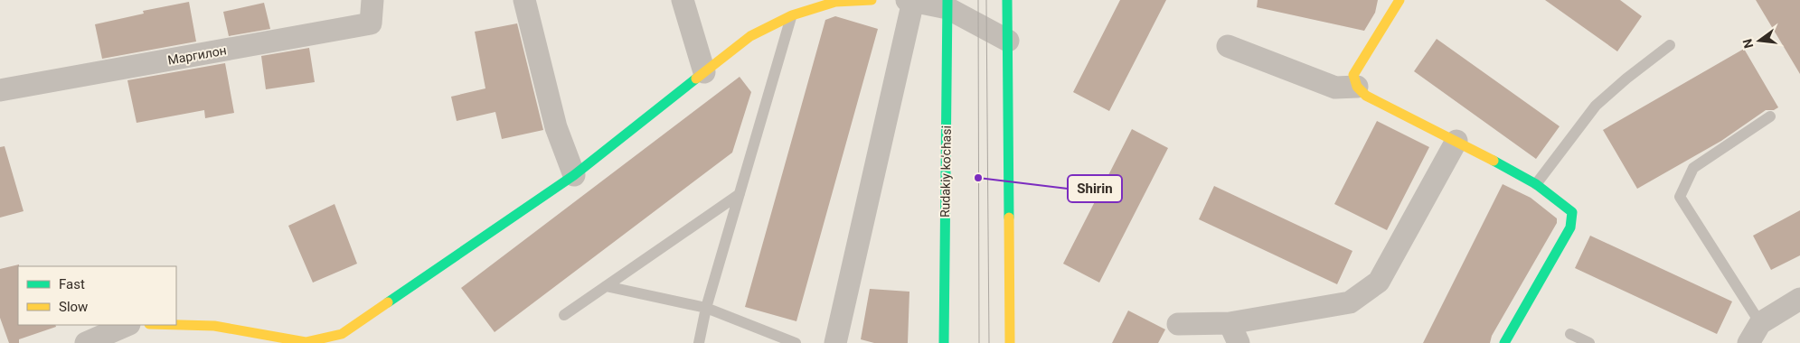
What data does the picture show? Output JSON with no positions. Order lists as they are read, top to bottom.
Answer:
{
  "streets": {
    "street": ["Маргилон", "Rudakiy ko'chasi"]
  },
  "places": ["Shirin"],
  "legend": ["Fast", "Slow"],
  "north": "left"
}
